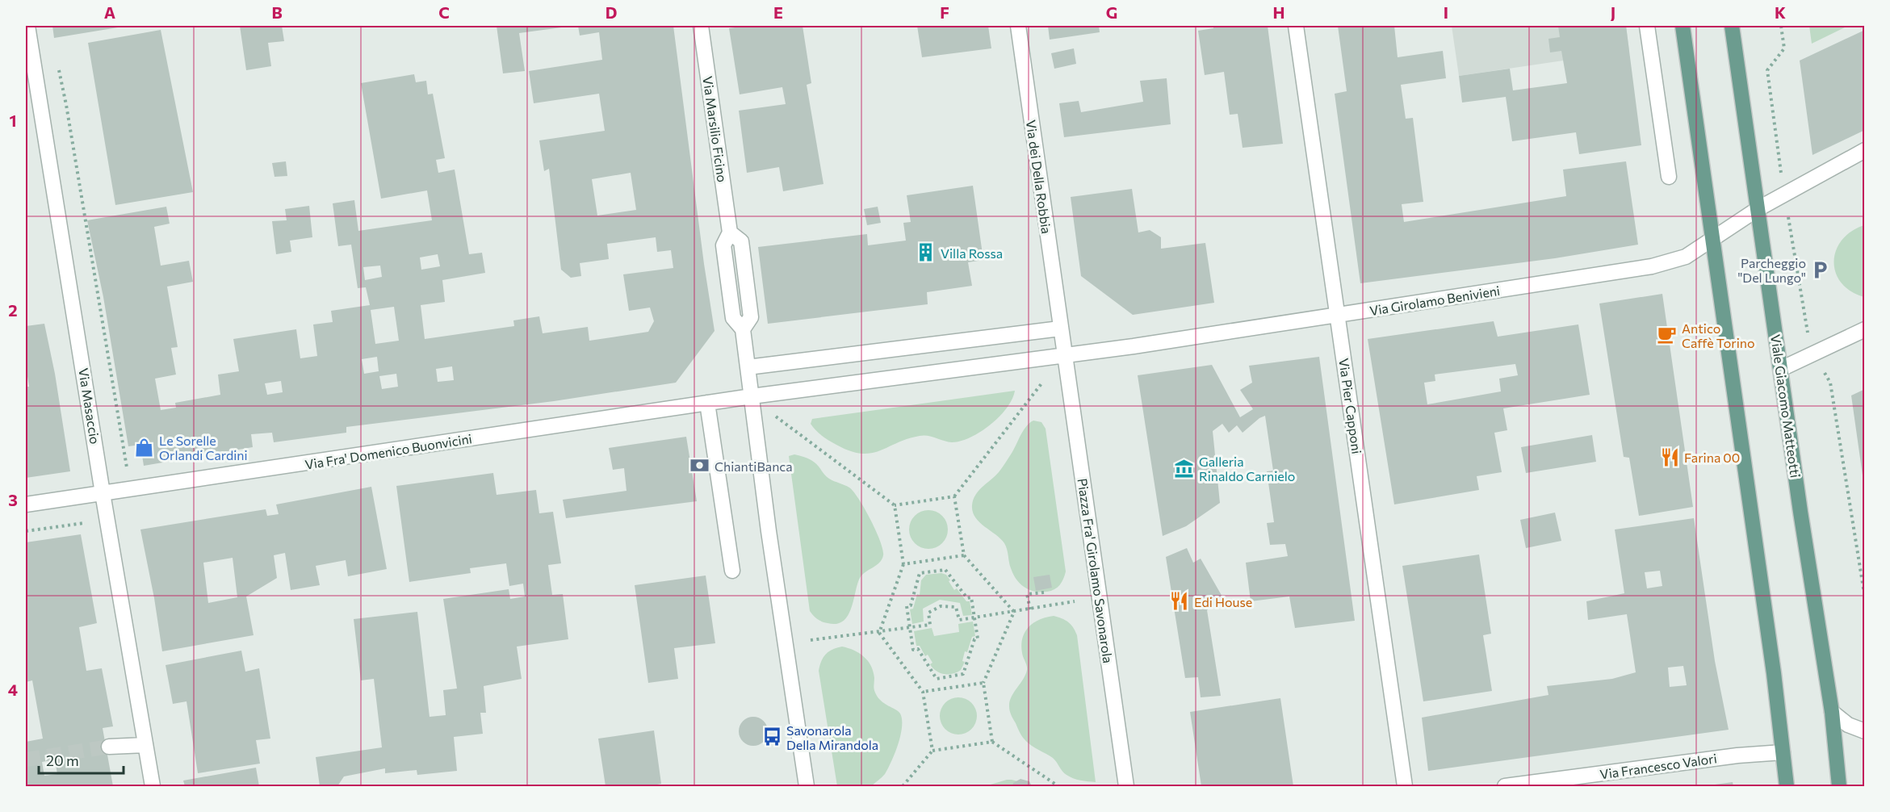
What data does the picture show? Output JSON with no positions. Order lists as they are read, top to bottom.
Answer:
{
  "streets": {
    "main road": ["Viale Giacomo Matteotti"],
    "street": [
      "Via Marsilio Ficino",
      "Via dei Della Robbia",
      "Via Girolamo Benivieni",
      "Via Masaccio",
      "Via Pier Capponi",
      "Via Fra' Domenico Buonvicini",
      "Piazza Fra' Girolamo Savonarola",
      "Via Francesco Valori"
    ]
  },
  "crossings": [
    ["Via dei Della Robbia", "Piazza Fra' Girolamo Savonarola"],
    ["Via Girolamo Benivieni", "Via Pier Capponi"],
    ["Via Girolamo Benivieni", "Viale Giacomo Matteotti"],
    ["Via Girolamo Benivieni", "Piazza Fra' Girolamo Savonarola"],
    ["Via Masaccio", "Via Fra' Domenico Buonvicini"]
  ],
  "places": {
    "building": ["Villa Rossa"],
    "parking": ["Parcheggio \"Del Lungo\""],
    "cafe": ["Antico Caffè Torino"],
    "shop": ["Le Sorelle Orlandi Cardini"],
    "restaurant": ["Farina 00", "Edi House"],
    "bank": ["ChiantiBanca"],
    "museum": ["Galleria Rinaldo Carnielo"],
    "bus stop": ["Savonarola Della Mirandola"]
  },
  "scale_bar": "20 m",
  "grid": {
    "columns": [
      "A",
      "B",
      "C",
      "D",
      "E",
      "F",
      "G",
      "H",
      "I",
      "J",
      "K"
    ],
    "rows": [
      "1",
      "2",
      "3",
      "4"
    ]
  }
}
